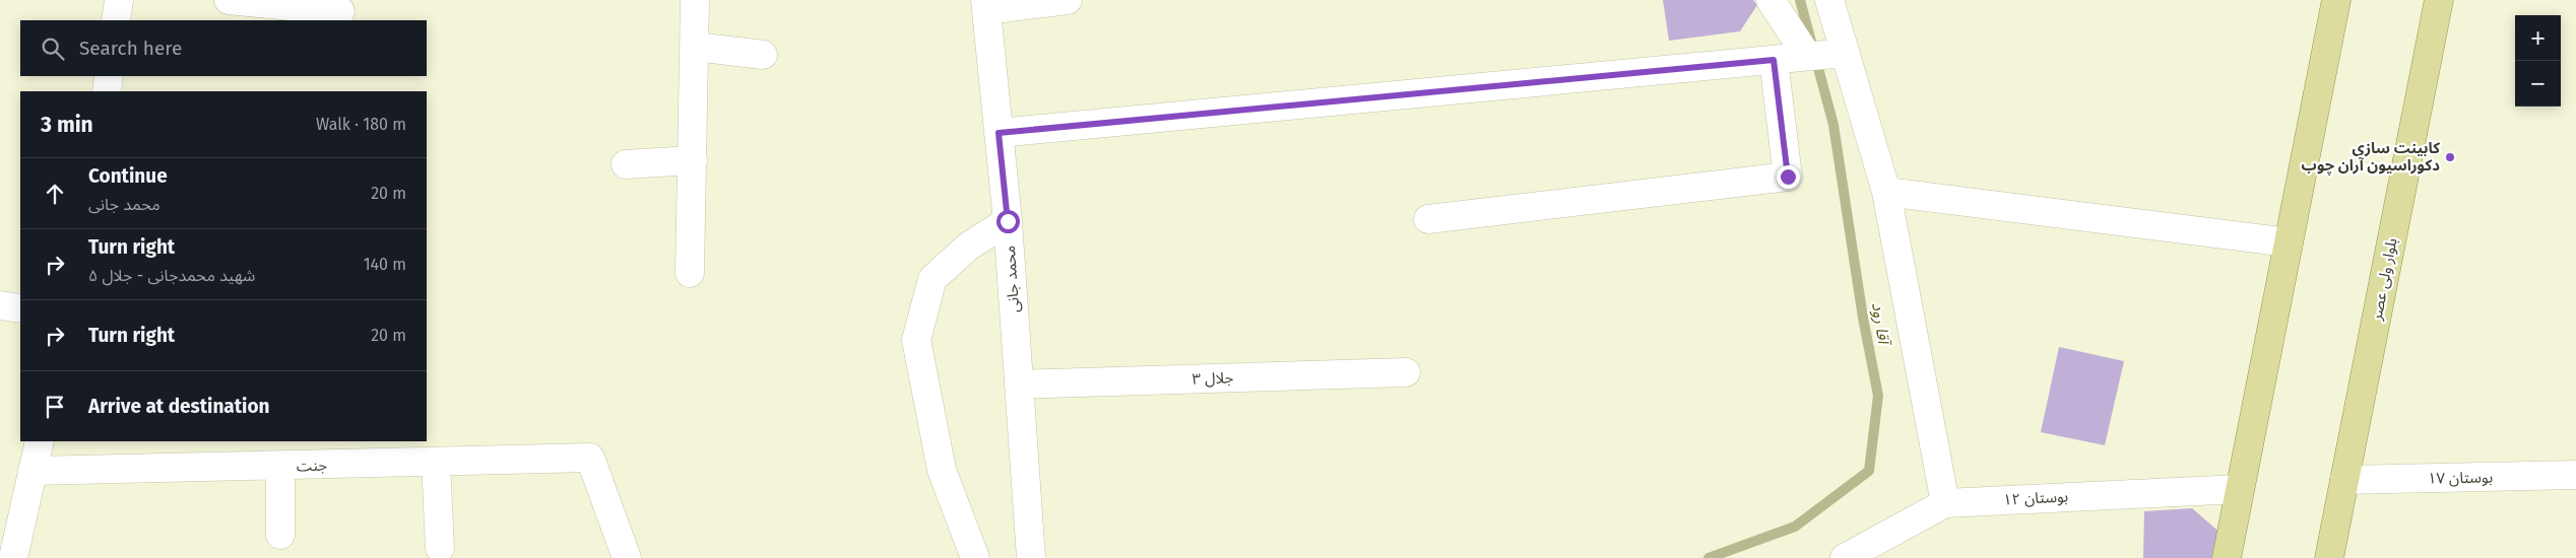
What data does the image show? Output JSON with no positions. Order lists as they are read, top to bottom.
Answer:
{
  "streets": {
    "main road": ["بلوار ولی عصر"],
    "street": [
      "محمد جانی",
      "جلال ۳",
      "جنت",
      "بوستان ۱۷",
      "بوستان ۱۲"
    ]
  },
  "crossings": [
    ["محمد جانی", "جلال ۳"],
    ["بلوار ولی عصر", "بوستان ۱۷"]
  ],
  "water": ["آقا رود"],
  "places": ["کابینت سازی دکوراسیون آران چوب"],
  "page": {
    "map_buttons": ["+", "−"],
    "search": "Search here",
    "heading": ["3 min", "Walk · 180 m"],
    "list": [
      ["Continue", "محمد جانی", "20 m"],
      ["Turn right", "شهید محمدجانی - جلال ۵", "140 m"],
      ["Turn right", "20 m"],
      "Arrive at destination"
    ]
  }
}
